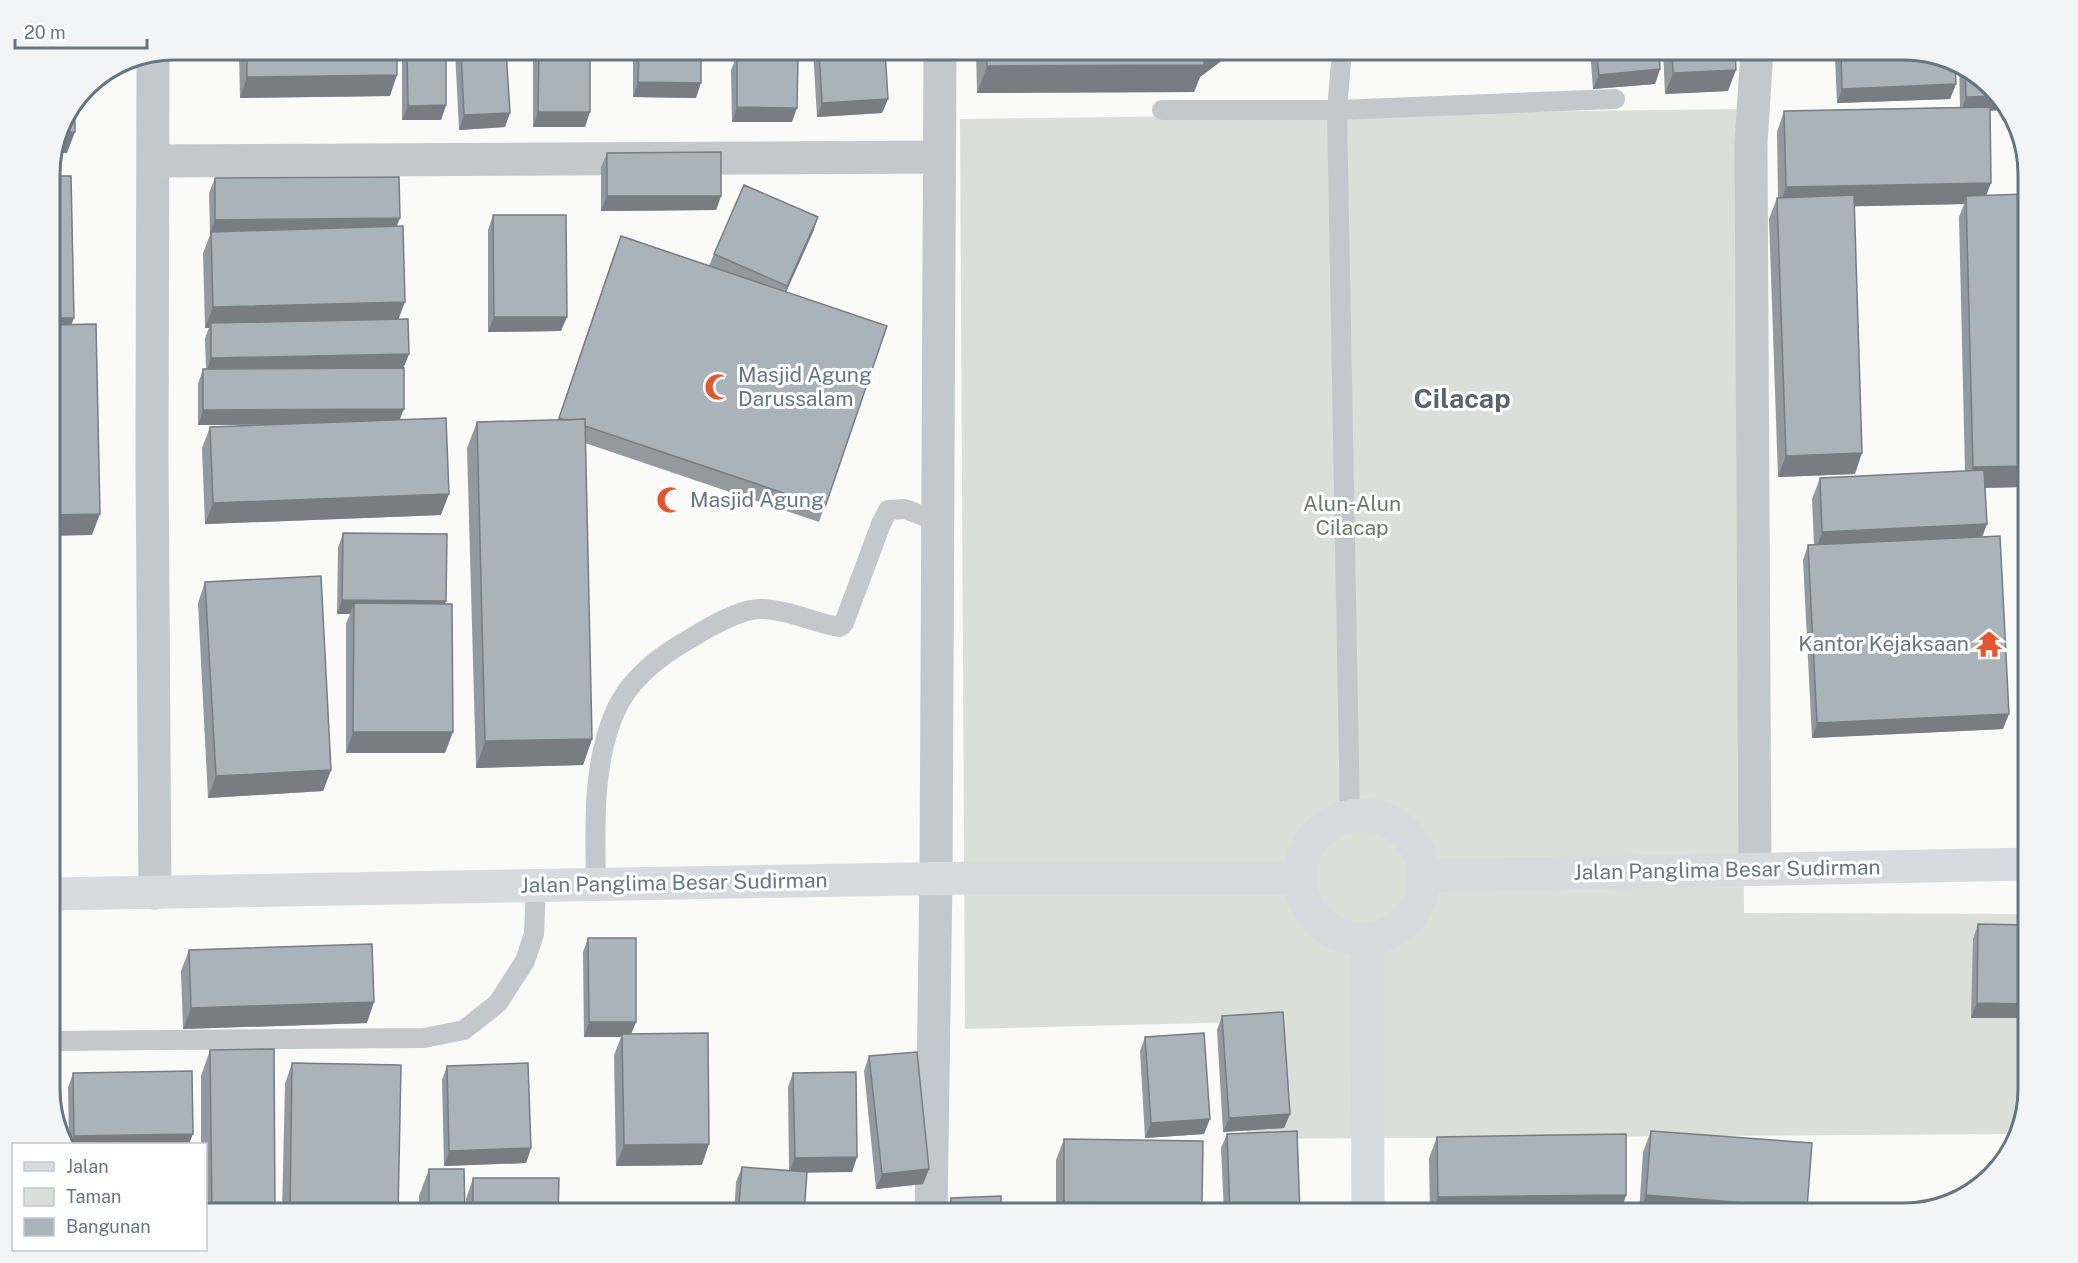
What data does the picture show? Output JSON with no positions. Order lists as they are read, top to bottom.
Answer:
{
  "streets": {
    "main road": ["Jalan Panglima Besar Sudirman"]
  },
  "districts": ["Cilacap"],
  "parks": ["Alun-Alun Cilacap"],
  "places": {
    "mosque": ["Masjid Agung Darussalam", "Masjid Agung"],
    "temple": ["Kantor Kejaksaan"]
  },
  "legend": ["Jalan", "Taman", "Bangunan"],
  "scale_bar": "20 m"
}
